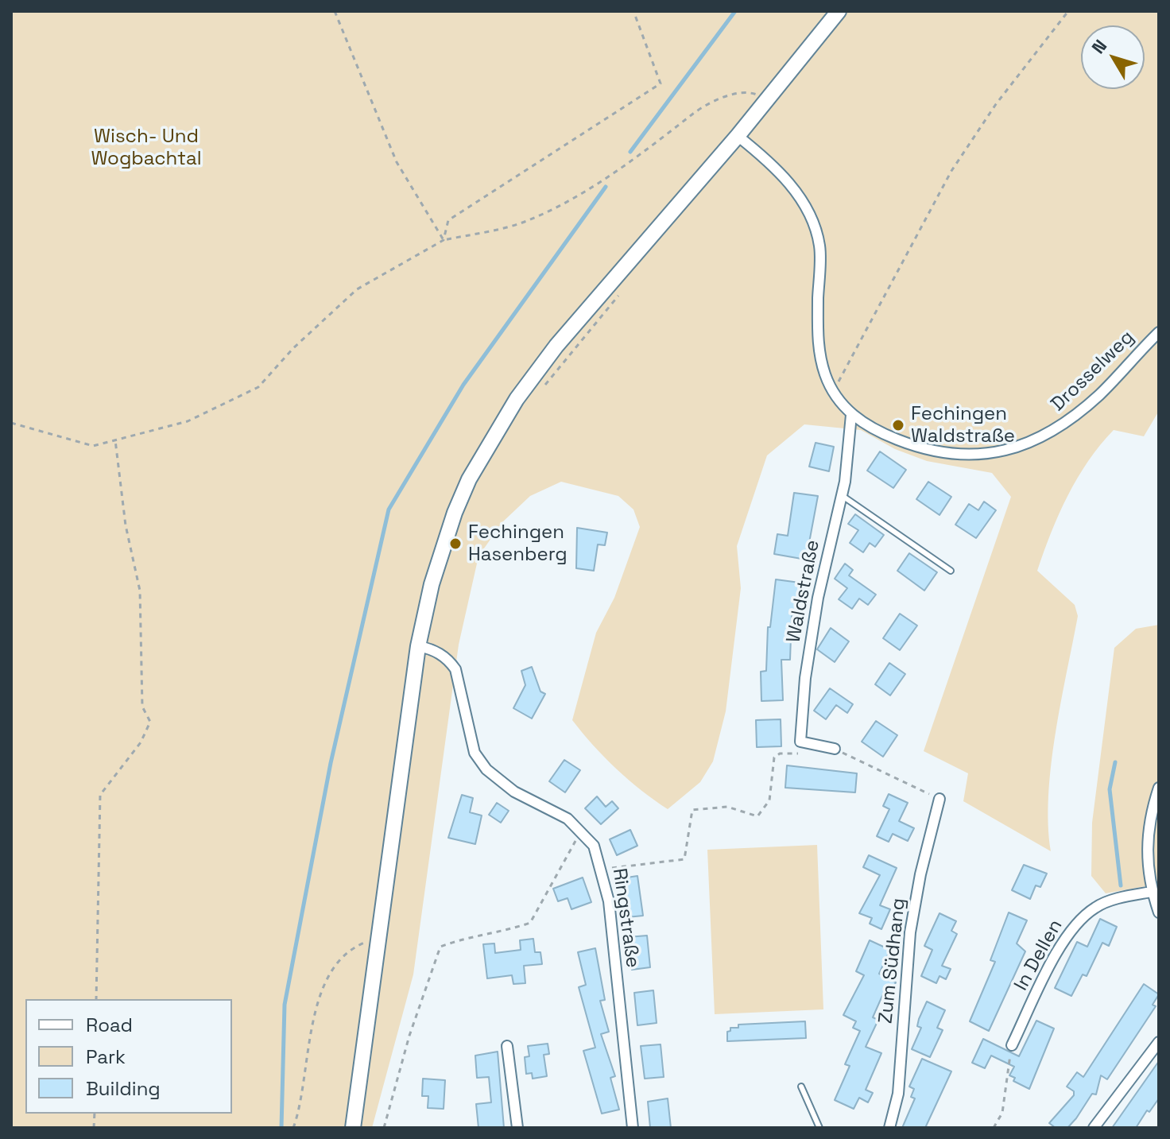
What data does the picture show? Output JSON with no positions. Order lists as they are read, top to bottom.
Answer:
{
  "streets": {
    "street": [
      "Drosselweg",
      "Waldstraße",
      "Ringstraße",
      "In Dellen",
      "Zum Südhang"
    ]
  },
  "crossings": [
    ["Drosselweg", "Waldstraße"]
  ],
  "parks": ["Wisch- Und Wogbachtal"],
  "places": ["Fechingen Waldstraße", "Fechingen Hasenberg"],
  "legend": ["Road", "Park", "Building"],
  "north": "top left"
}
